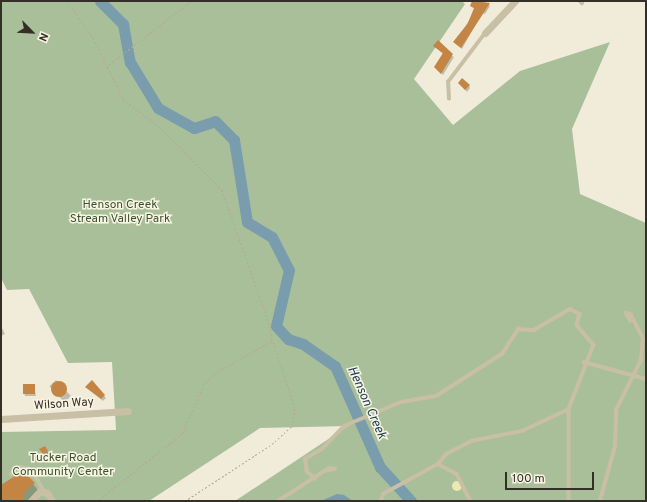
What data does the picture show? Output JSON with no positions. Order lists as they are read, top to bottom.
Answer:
{
  "streets": {
    "street": ["Wilson Way"]
  },
  "water": ["Henson Creek"],
  "parks": ["Henson Creek Stream Valley Park", "Tucker Road Community Center"],
  "scale_bar": "100 m",
  "north": "bottom right"
}
